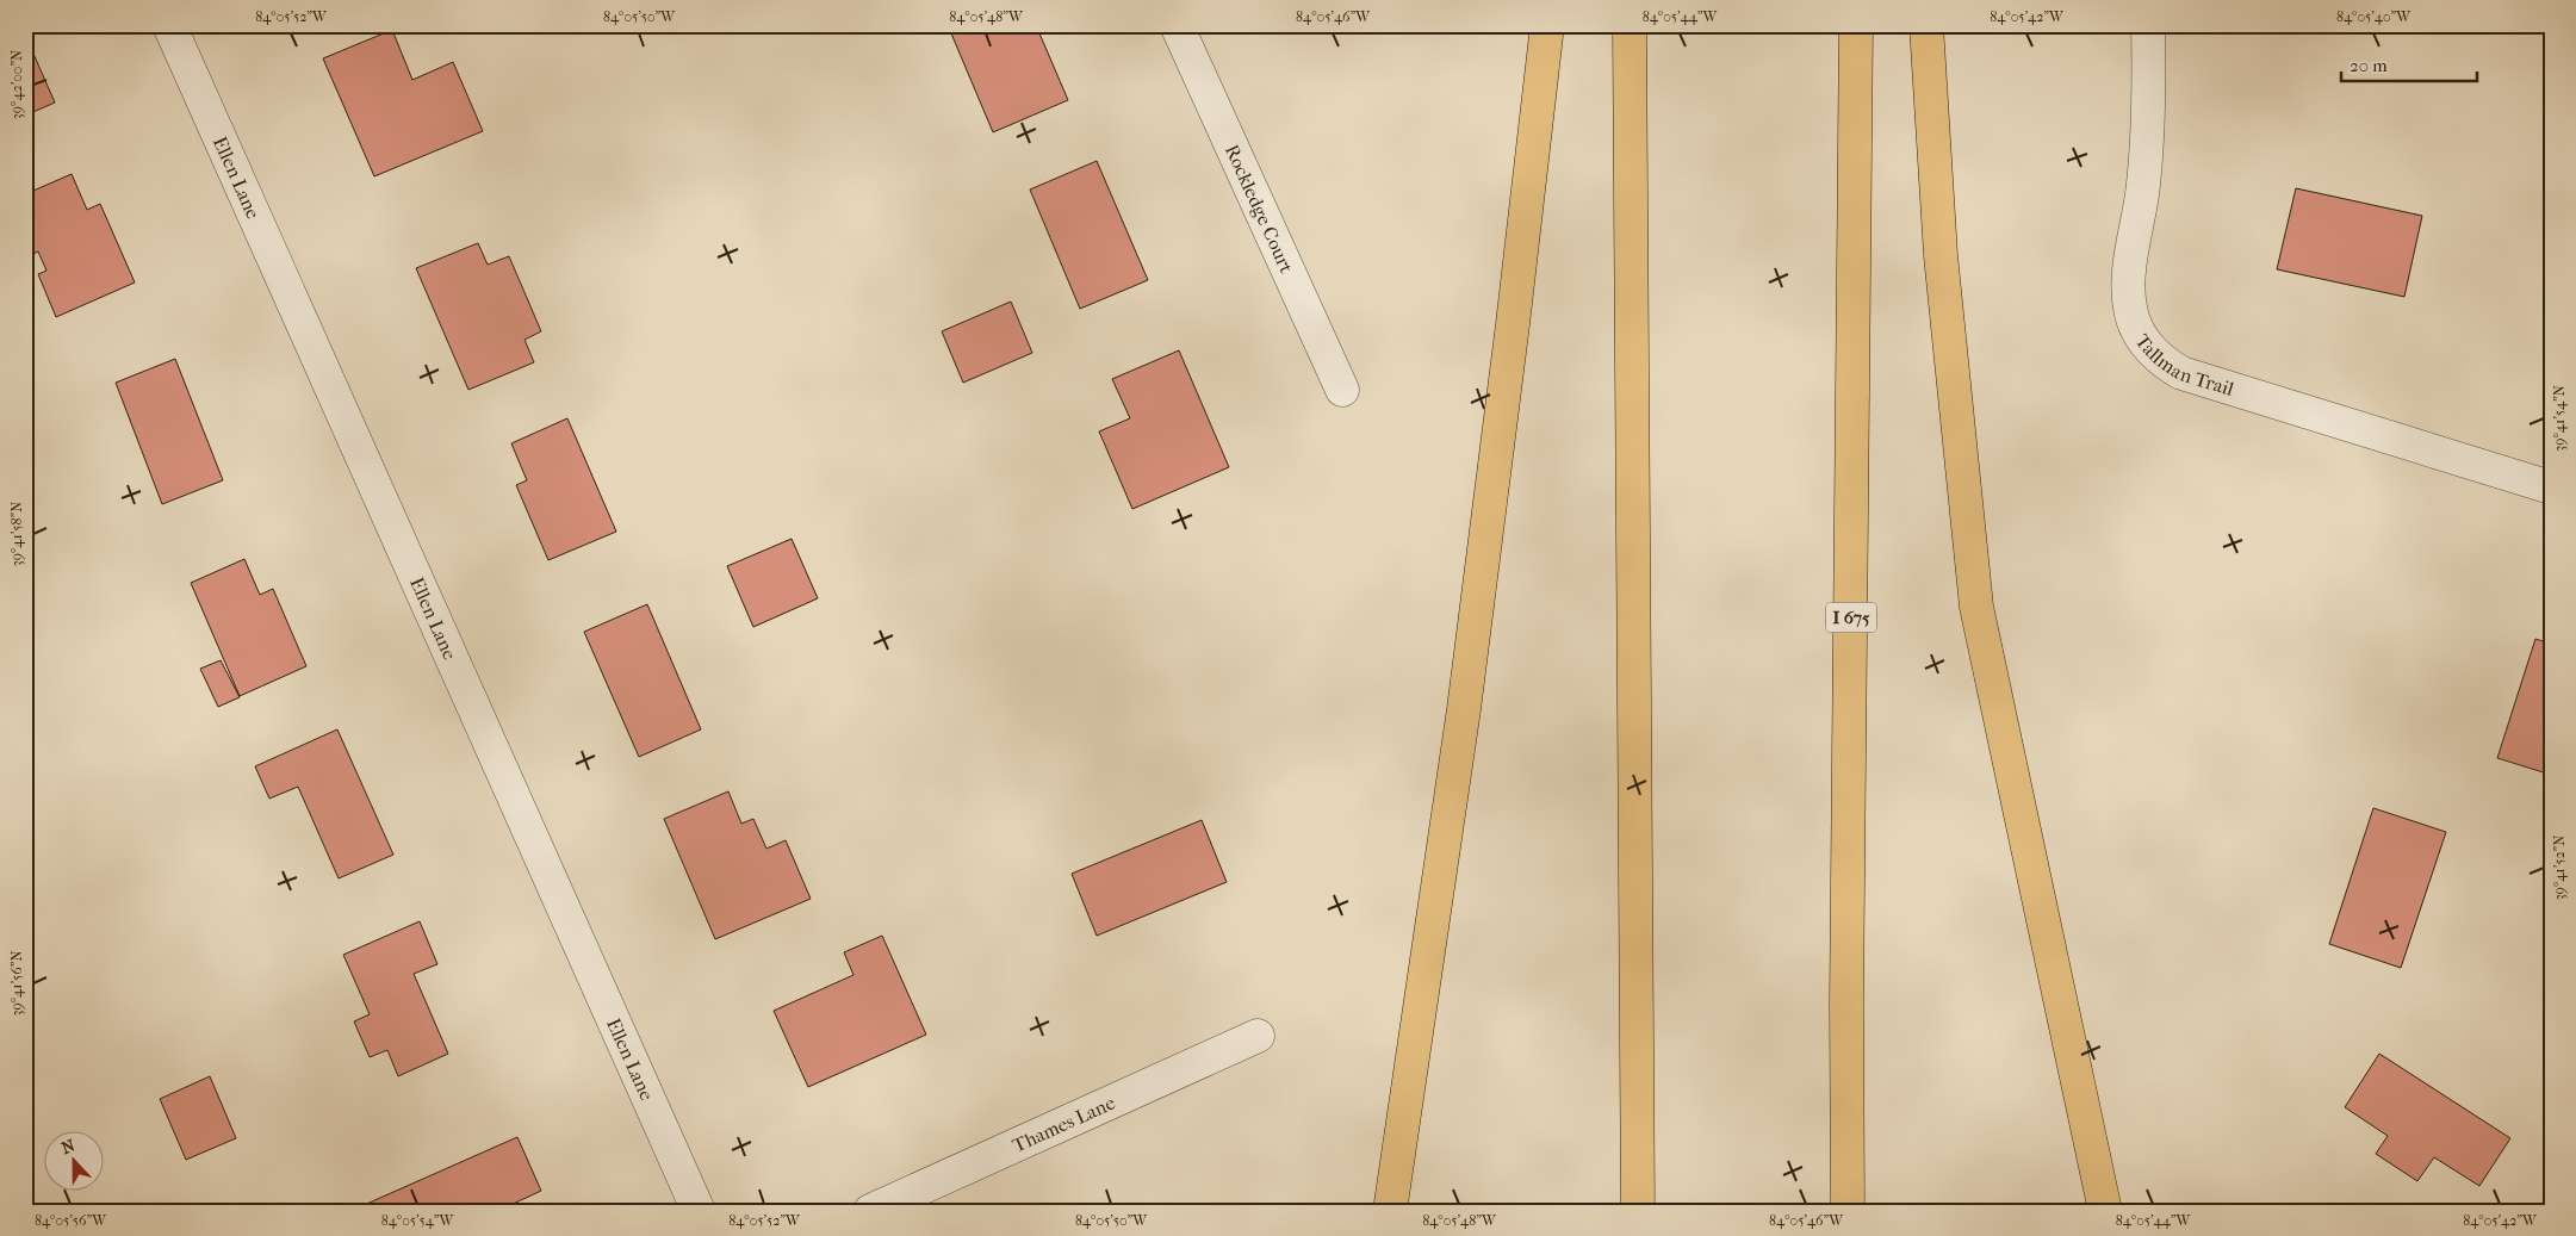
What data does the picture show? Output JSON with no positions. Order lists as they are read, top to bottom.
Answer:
{
  "streets": {
    "highway": ["I 675"],
    "street": [
      "Ellen Lane",
      "Rockledge Court",
      "Tallman Trail",
      "Thames Lane"
    ]
  },
  "scale_bar": "20 m",
  "north": "top",
  "coordinates": [
    "84°05'52\"W",
    "84°05'50\"W",
    "84°05'48\"W",
    "84°05'46\"W",
    "84°05'44\"W",
    "84°05'42\"W",
    "84°05'40\"W",
    "39°42'00\"N",
    "39°41'54\"N",
    "39°41'58\"N",
    "39°41'52\"N",
    "39°41'56\"N",
    "84°05'56\"W",
    "84°05'54\"W"
  ]
}
